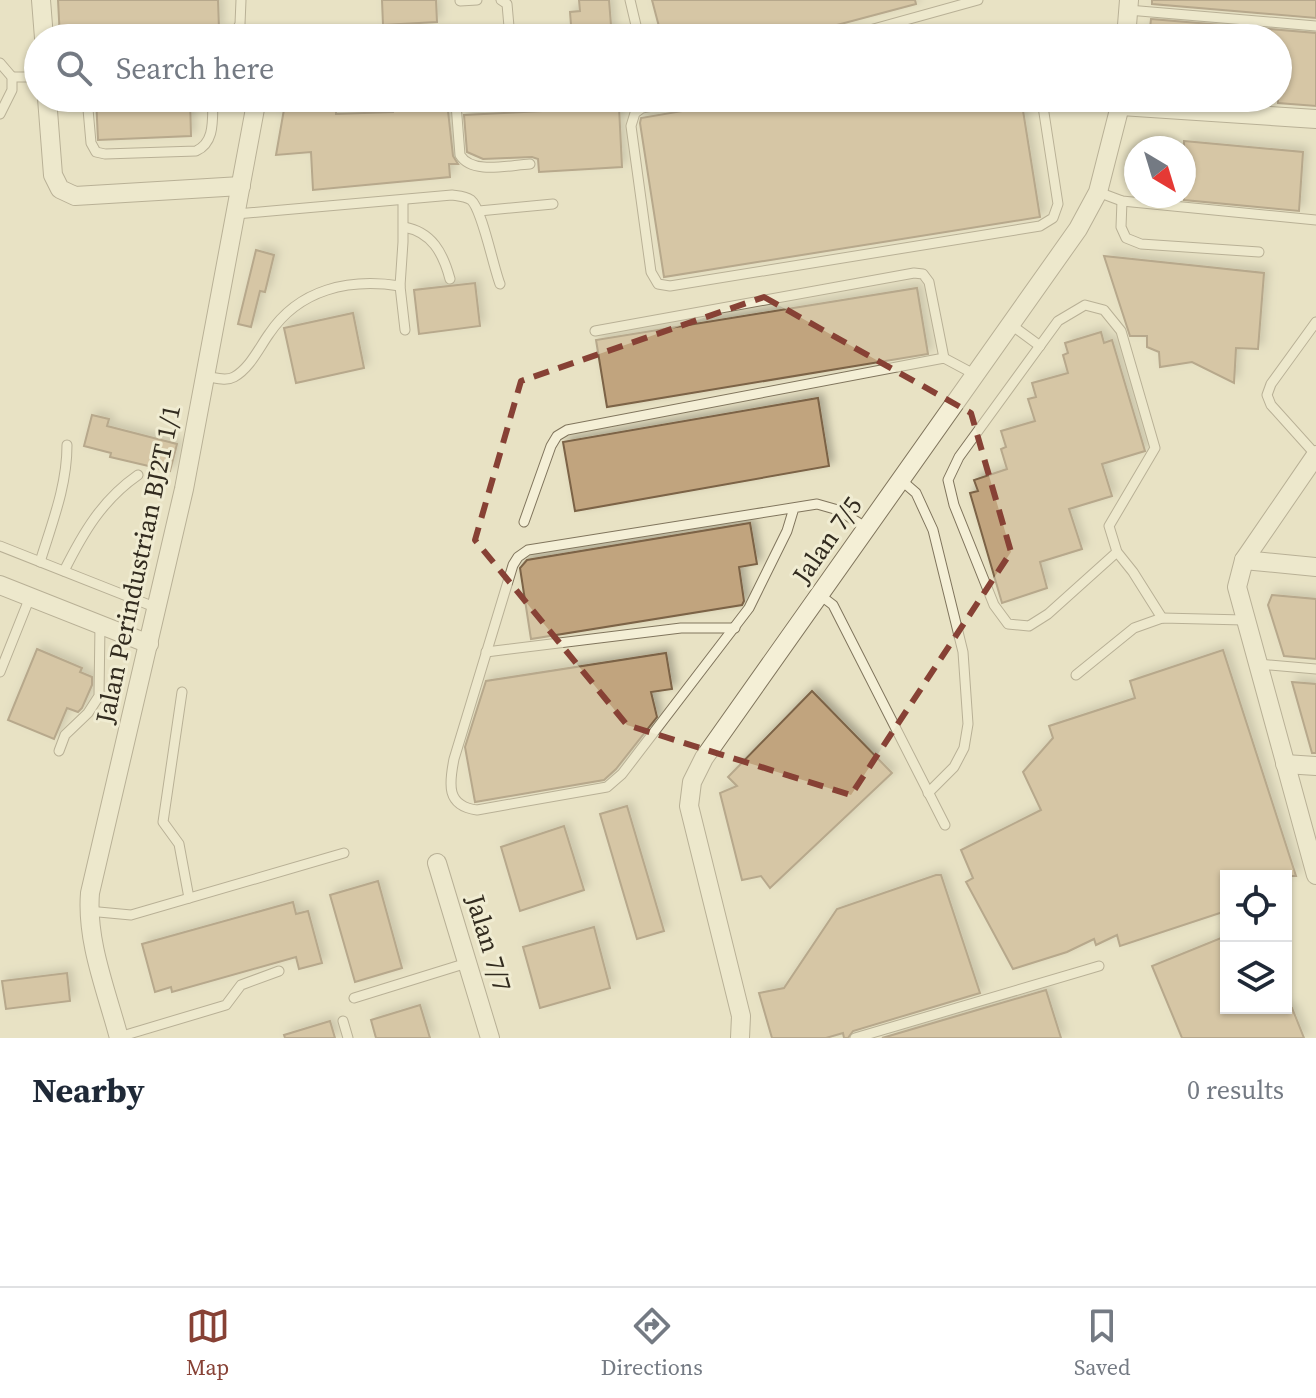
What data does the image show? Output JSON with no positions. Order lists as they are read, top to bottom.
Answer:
{
  "streets": {
    "street": ["Jalan 7/5", "Jalan Perindustrian BJ2T 1/1", "Jalan 7/7"]
  },
  "north": "bottom right",
  "page": {
    "search": "Search here",
    "heading": ["Nearby", "0 results"],
    "nav": ["Map", "Directions", "Saved"]
  }
}
